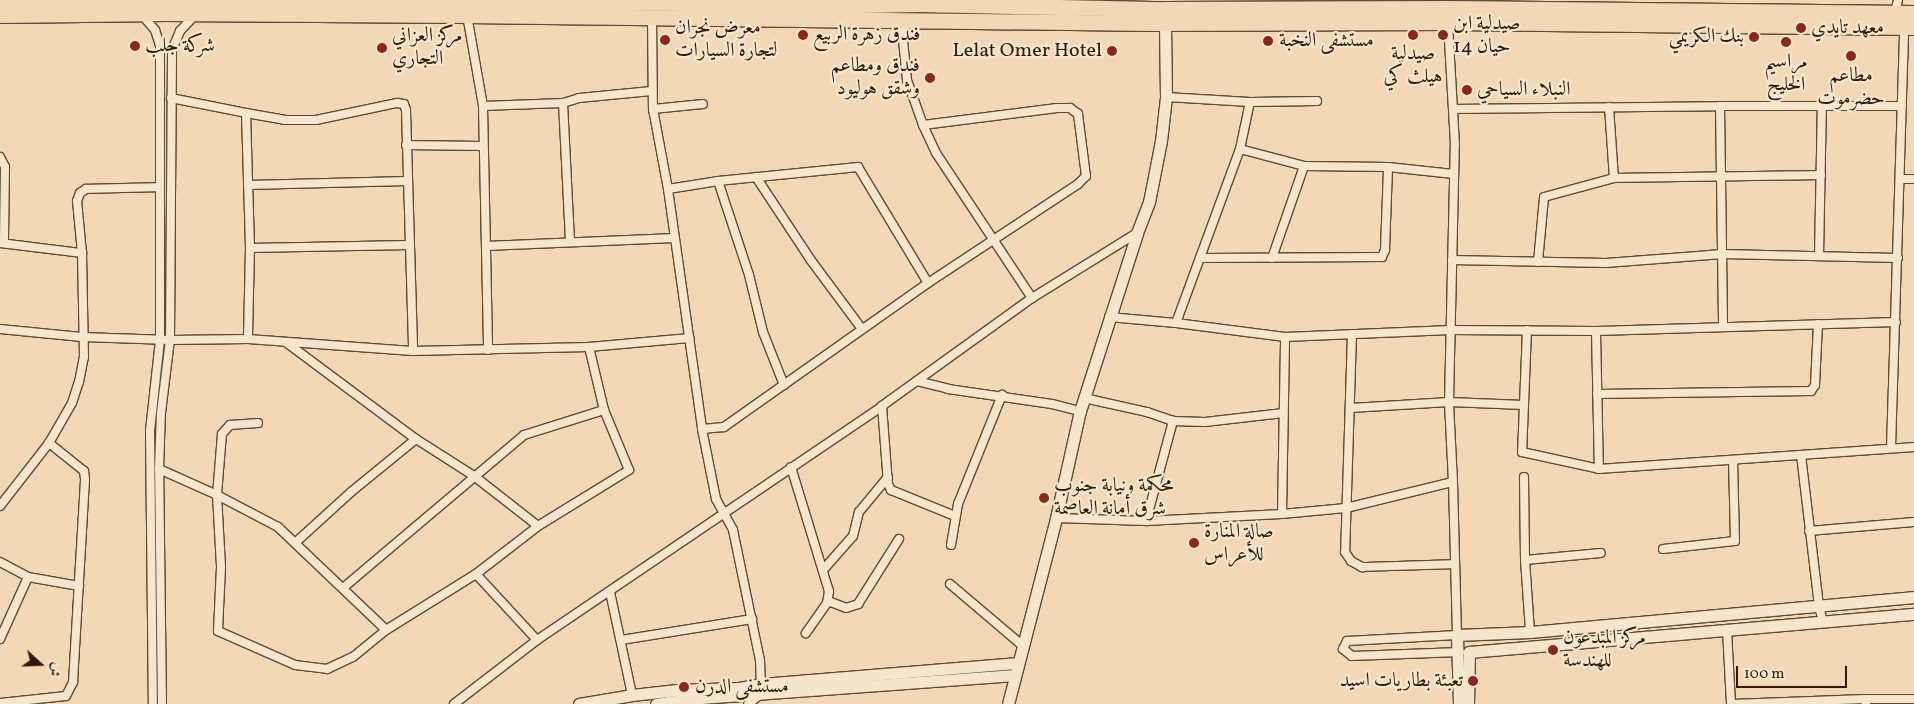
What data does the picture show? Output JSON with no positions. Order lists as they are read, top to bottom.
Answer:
{
  "places": [
    "معهد تايدي",
    "فندق زهرة الربيع",
    "صيدلية هيلث كي",
    "صيدلية ابن حيان 14",
    "بنك الكريمي",
    "معرض نجران لتجارة السيارات",
    "مستشفى النخبة",
    "مراسيم الخليج",
    "شركة جلب",
    "مركز العزاني التجاري",
    "Lelat Omer Hotel",
    "مطاعم حضرموت",
    "فندق ومطاعم وشقق هوليود",
    "النبلاء السياحي",
    "محكمة ونيابة جنوب شرق أمانة العاصمة",
    "صالة المنارة للأعراس",
    "مركز المبدعون للهندسة",
    "تعبئة بطاريات اسيد",
    "مستشفى الدرن"
  ],
  "scale_bar": "100 m",
  "north": "right"
}
